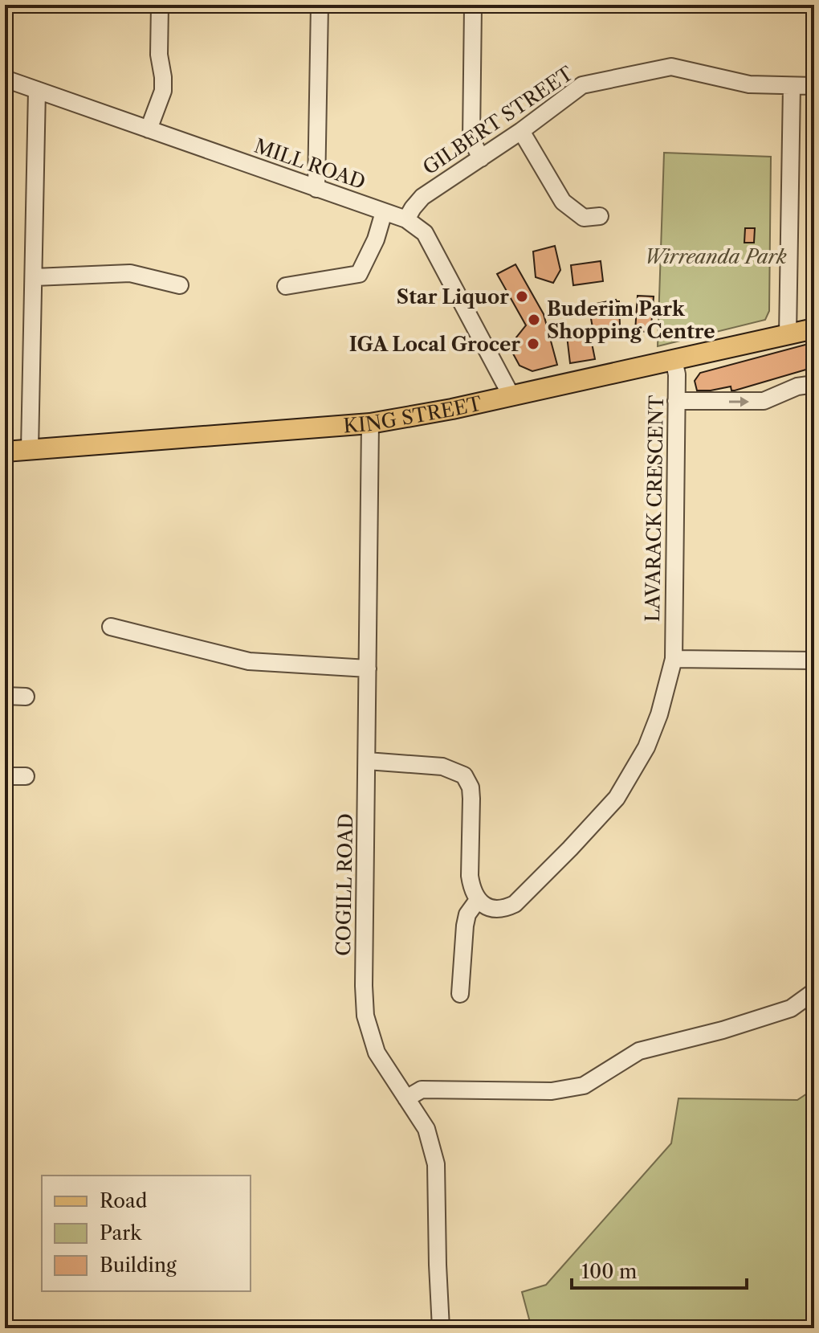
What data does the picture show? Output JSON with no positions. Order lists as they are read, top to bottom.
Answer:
{
  "streets": {
    "main road": ["KING STREET"],
    "street": [
      "GILBERT STREET",
      "MILL ROAD",
      "LAVARACK CRESCENT",
      "COGILL ROAD"
    ]
  },
  "crossings": [
    ["GILBERT STREET", "MILL ROAD"],
    ["MILL ROAD", "KING STREET"],
    ["KING STREET", "LAVARACK CRESCENT"],
    ["KING STREET", "COGILL ROAD"]
  ],
  "parks": ["Wirreanda Park"],
  "places": ["Star Liquor", "Buderim Park Shopping Centre", "IGA Local Grocer"],
  "legend": ["Road", "Park", "Building"],
  "scale_bar": "100 m"
}
